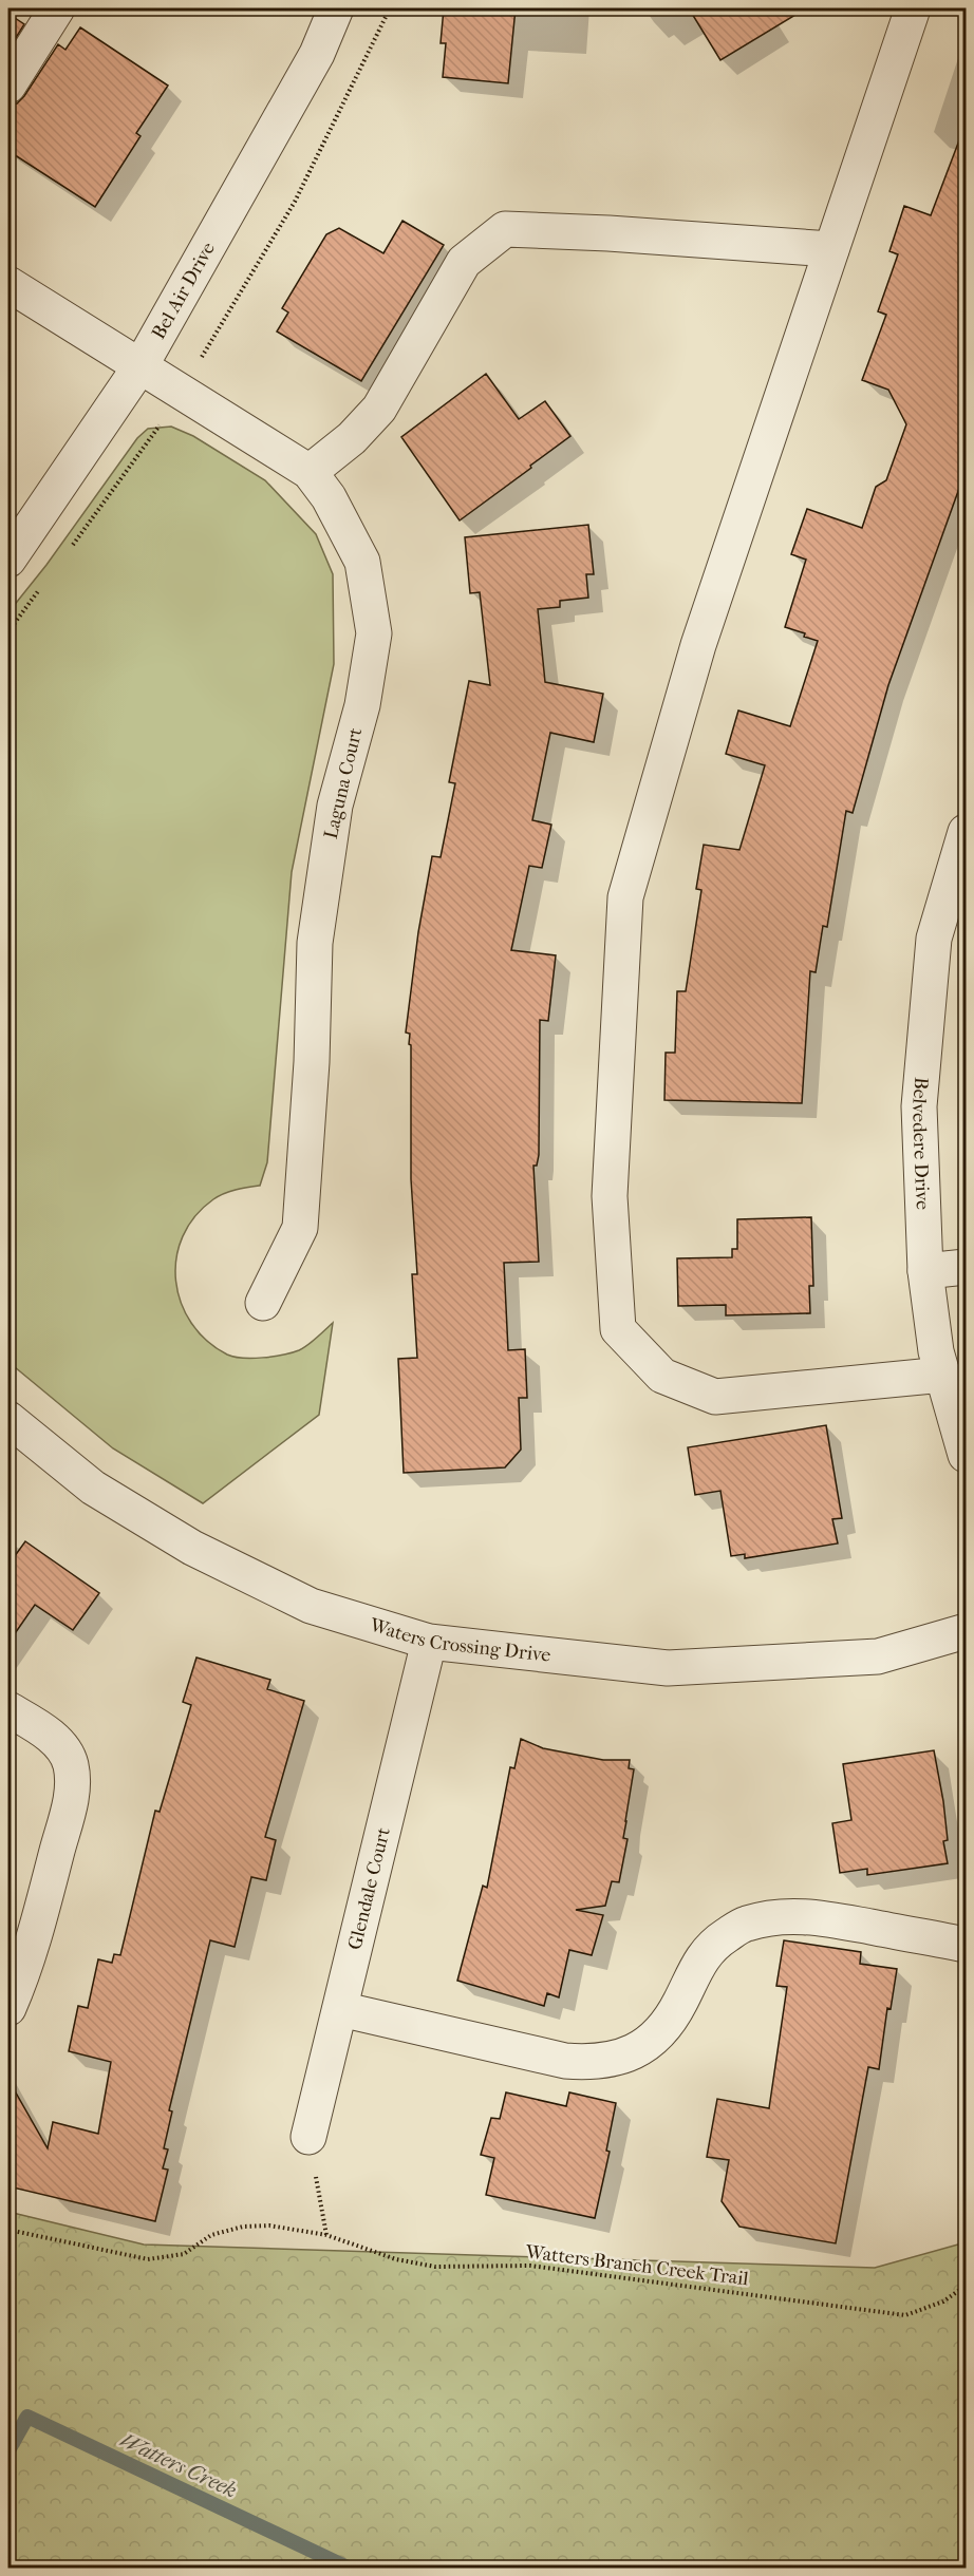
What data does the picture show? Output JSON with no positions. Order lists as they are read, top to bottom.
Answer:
{
  "streets": {
    "street": [
      "Bel Air Drive",
      "Laguna Court",
      "Belvedere Drive",
      "Waters Crossing Drive",
      "Glendale Court"
    ],
    "path": ["Watters Branch Creek Trail"]
  },
  "crossings": [
    ["Bel Air Drive", "Laguna Court"],
    ["Waters Crossing Drive", "Glendale Court"]
  ],
  "water": ["Watters Creek"]
}
